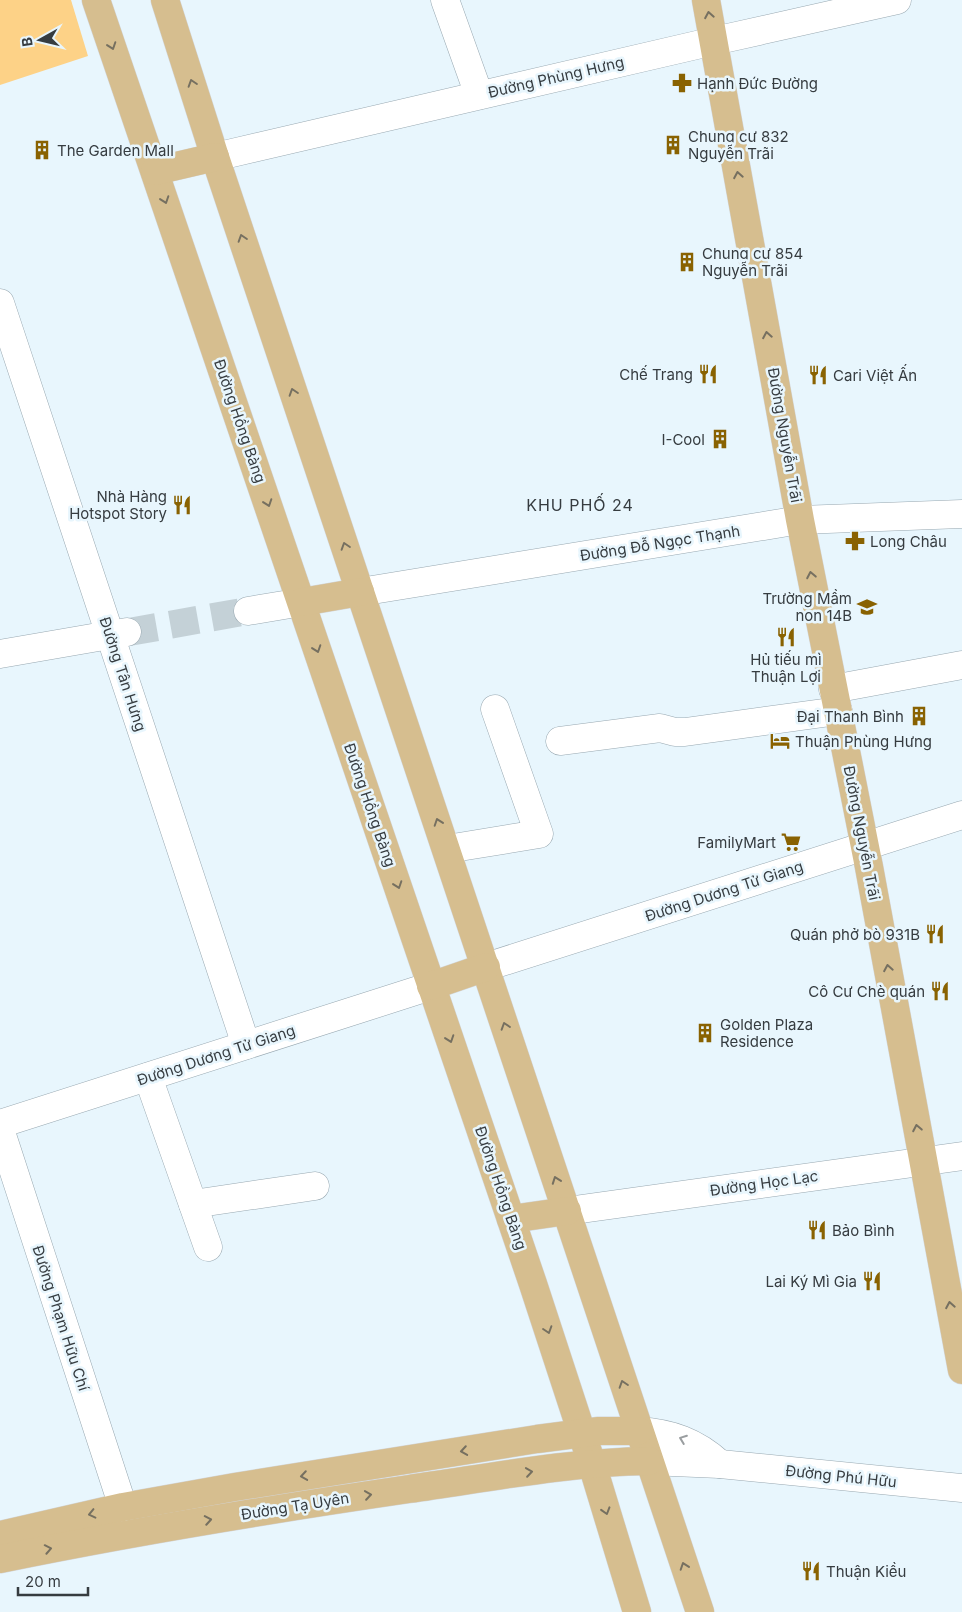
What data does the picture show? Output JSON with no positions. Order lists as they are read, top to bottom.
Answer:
{
  "streets": {
    "main road": ["Đường Hồng Bàng", "Đường Nguyễn Trãi", "Đường Tạ Uyên"],
    "street": [
      "Đường Phùng Hưng",
      "Đường Đỗ Ngọc Thạnh",
      "Đường Tân Hưng",
      "Đường Dương Tử Giang",
      "Đường Học Lạc",
      "Đường Phạm Hữu Chí",
      "Đường Phú Hữu"
    ]
  },
  "crossings": [
    ["Đường Phùng Hưng", "Đường Nguyễn Trãi"],
    ["Đường Hồng Bàng", "Đường Dương Tử Giang"],
    ["Đường Hồng Bàng", "Đường Tạ Uyên"],
    ["Đường Nguyễn Trãi", "Đường Đỗ Ngọc Thạnh"],
    ["Đường Nguyễn Trãi", "Đường Dương Tử Giang"],
    ["Đường Nguyễn Trãi", "Đường Học Lạc"],
    ["Đường Tân Hưng", "Đường Dương Tử Giang"],
    ["Đường Phạm Hữu Chí", "Đường Tạ Uyên"],
    ["Đường Phú Hữu", "Đường Tạ Uyên"]
  ],
  "one_way": ["Đường Nguyễn Trãi"],
  "districts": ["KHU PHỐ 24"],
  "places": {
    "pharmacy": ["Hạnh Đức Đường", "Long Châu"],
    "building": [
      "Chung cư 832 Nguyễn Trãi",
      "The Garden Mall",
      "Chung cư 854 Nguyễn Trãi",
      "I-Cool",
      "Đại Thanh Bình",
      "Golden Plaza Residence"
    ],
    "restaurant": [
      "Chế Trang",
      "Cari Việt Ấn",
      "Nhà Hàng Hotspot Story",
      "Hủ tiếu mì Thuận Lợi",
      "Quán phở bò 931B",
      "Cô Cư Chè quán",
      "Bảo Bình",
      "Lai Ký Mì Gia",
      "Thuận Kiều"
    ],
    "school or university": ["Trường Mầm non 14B"],
    "hotel": ["Thuận Phùng Hưng"],
    "supermarket": ["FamilyMart"]
  },
  "scale_bar": "20 m",
  "north": "left"
}
